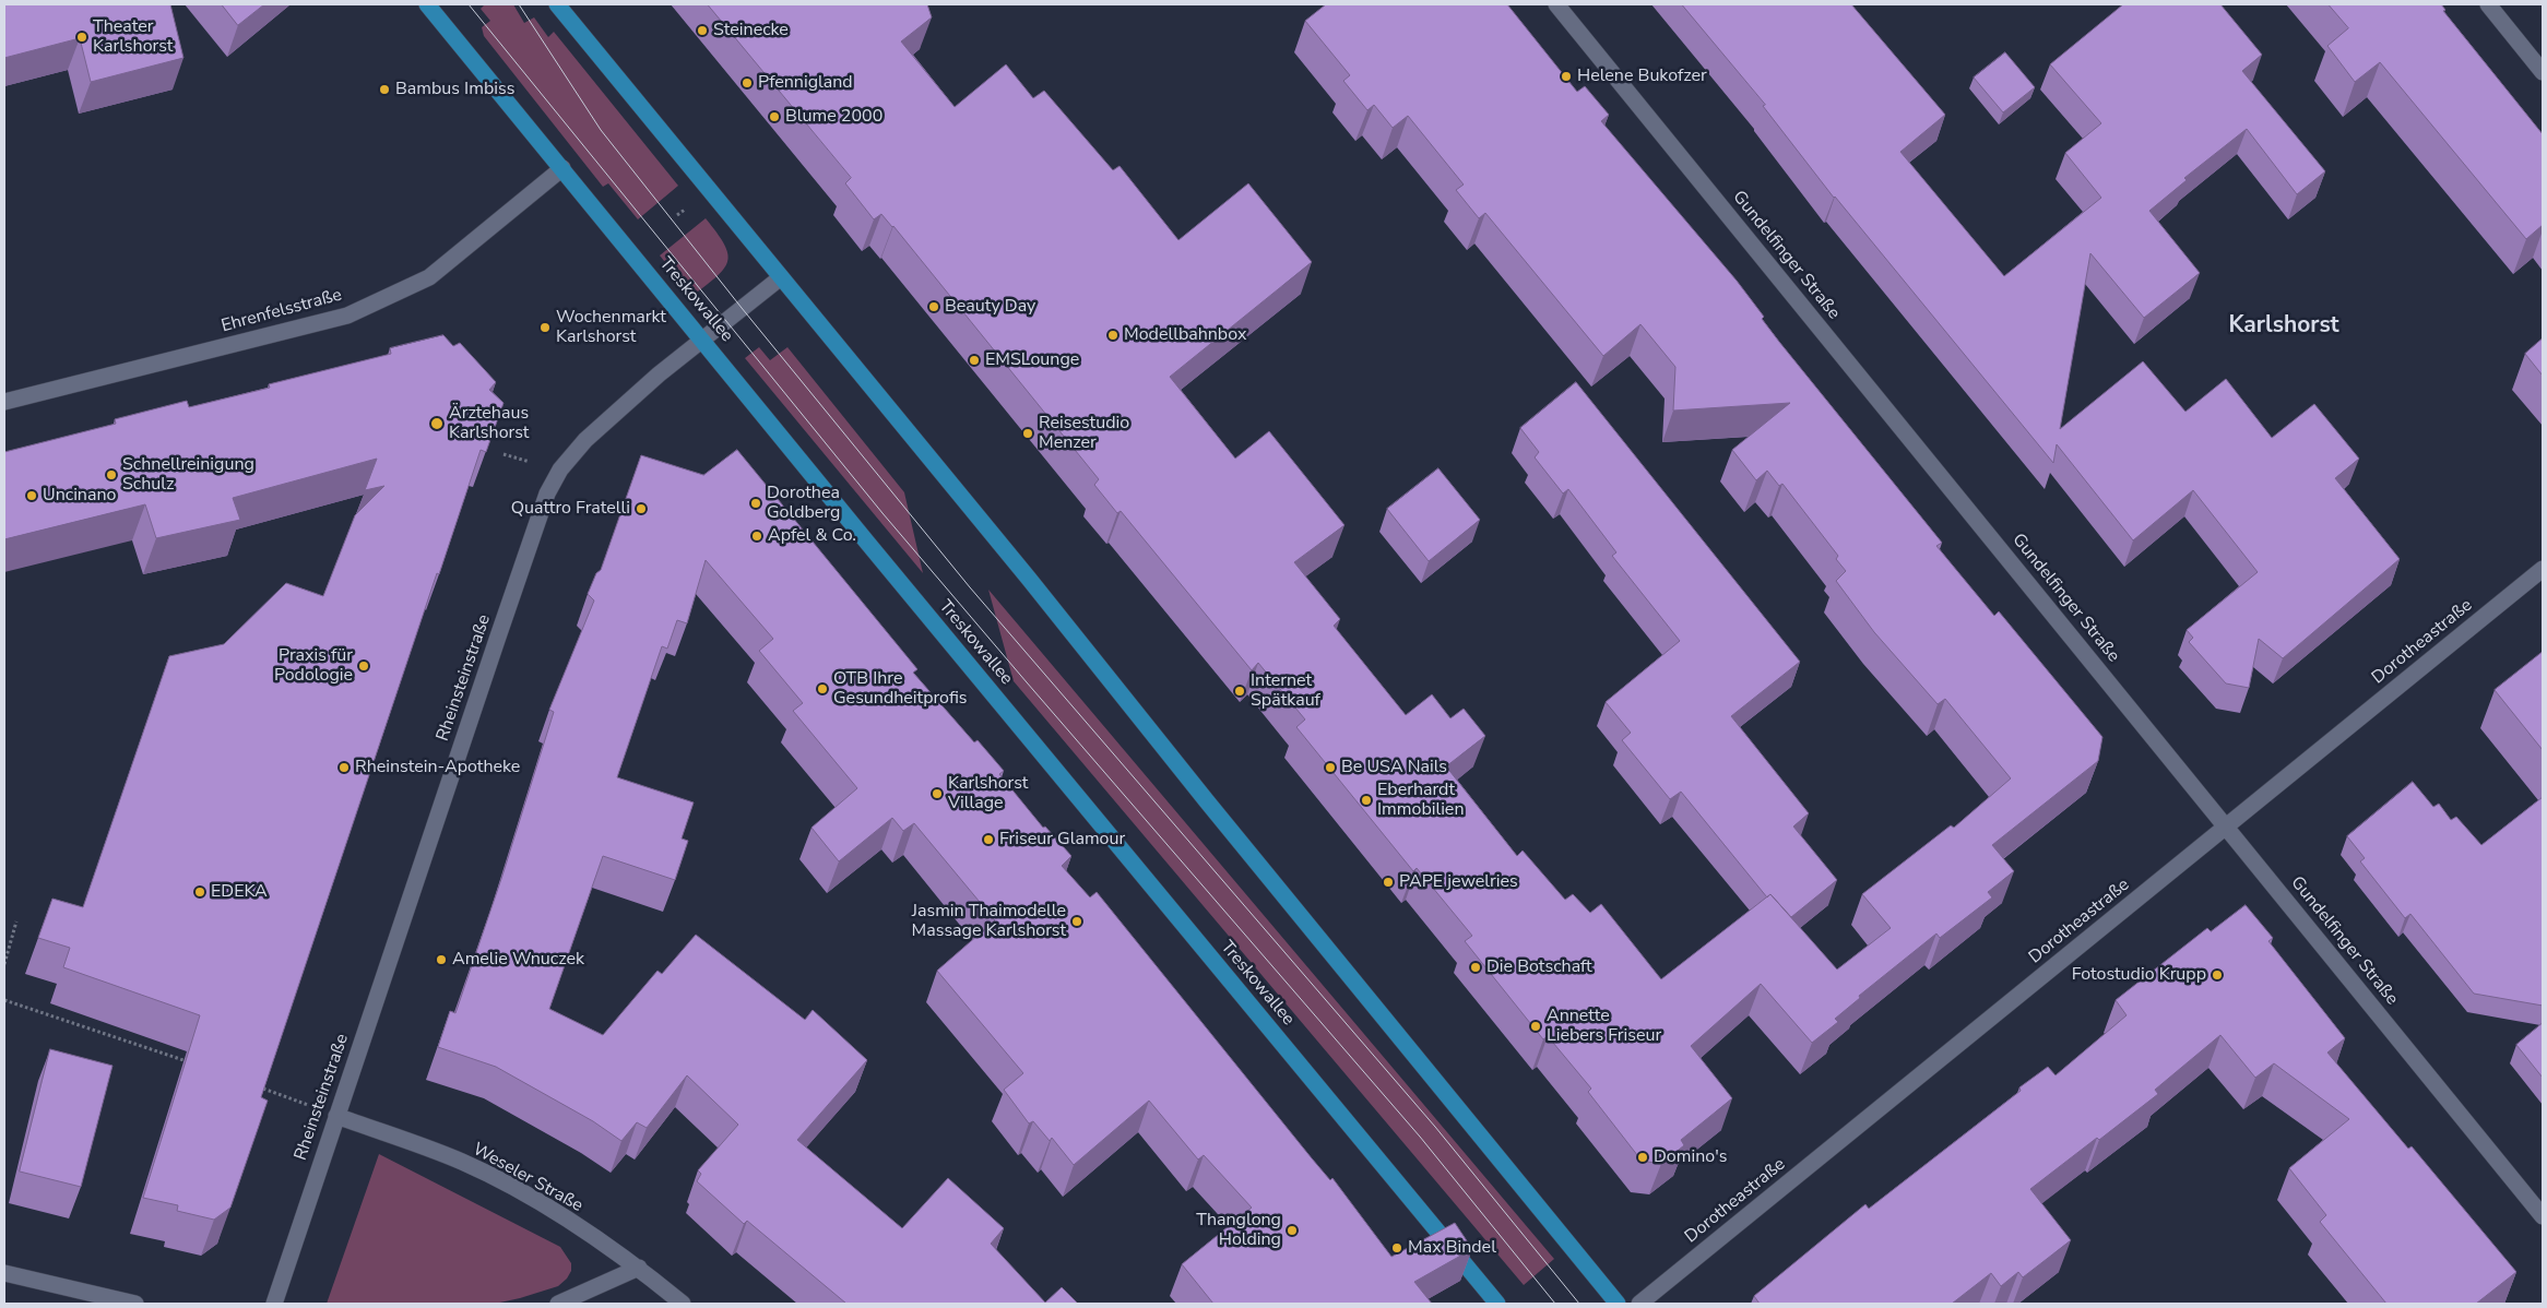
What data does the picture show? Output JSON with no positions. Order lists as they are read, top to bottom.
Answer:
{
  "streets": {
    "main road": ["Treskowallee"],
    "street": [
      "Gundelfinger Straße",
      "Ehrenfelsstraße",
      "Dorotheastraße",
      "Rheinsteinstraße",
      "Weseler Straße"
    ]
  },
  "crossings": [
    ["Gundelfinger Straße", "Dorotheastraße"],
    ["Treskowallee", "Ehrenfelsstraße"],
    ["Treskowallee", "Rheinsteinstraße"],
    ["Rheinsteinstraße", "Weseler Straße"]
  ],
  "districts": ["Karlshorst"],
  "places": [
    "Steinecke",
    "Theater Karlshorst",
    "Helene Bukofzer",
    "Pfennigland",
    "Bambus Imbiss",
    "Blume 2000",
    "Beauty Day",
    "Wochenmarkt Karlshorst",
    "Modellbahnbox",
    "EMSLounge",
    "Ärztehaus Karlshorst",
    "Reisestudio Menzer",
    "Schnellreinigung Schulz",
    "Uncinano",
    "Dorothea Goldberg",
    "Quattro Fratelli",
    "Apfel & Co.",
    "Praxis für Podologie",
    "OTB Ihre Gesundheitprofis",
    "Internet Spätkauf",
    "Rheinstein-Apotheke",
    "Be USA Nails",
    "Karlshorst Village",
    "Eberhardt Immobilien",
    "Friseur Glamour",
    "PAPE jewelries",
    "EDEKA",
    "Jasmin Thaimodelle Massage Karlshorst",
    "Amelie Wnuczek",
    "Die Botschaft",
    "Fotostudio Krupp",
    "Annette Liebers Friseur",
    "Domino's",
    "Thanglong Holding",
    "Max Bindel"
  ]
}
